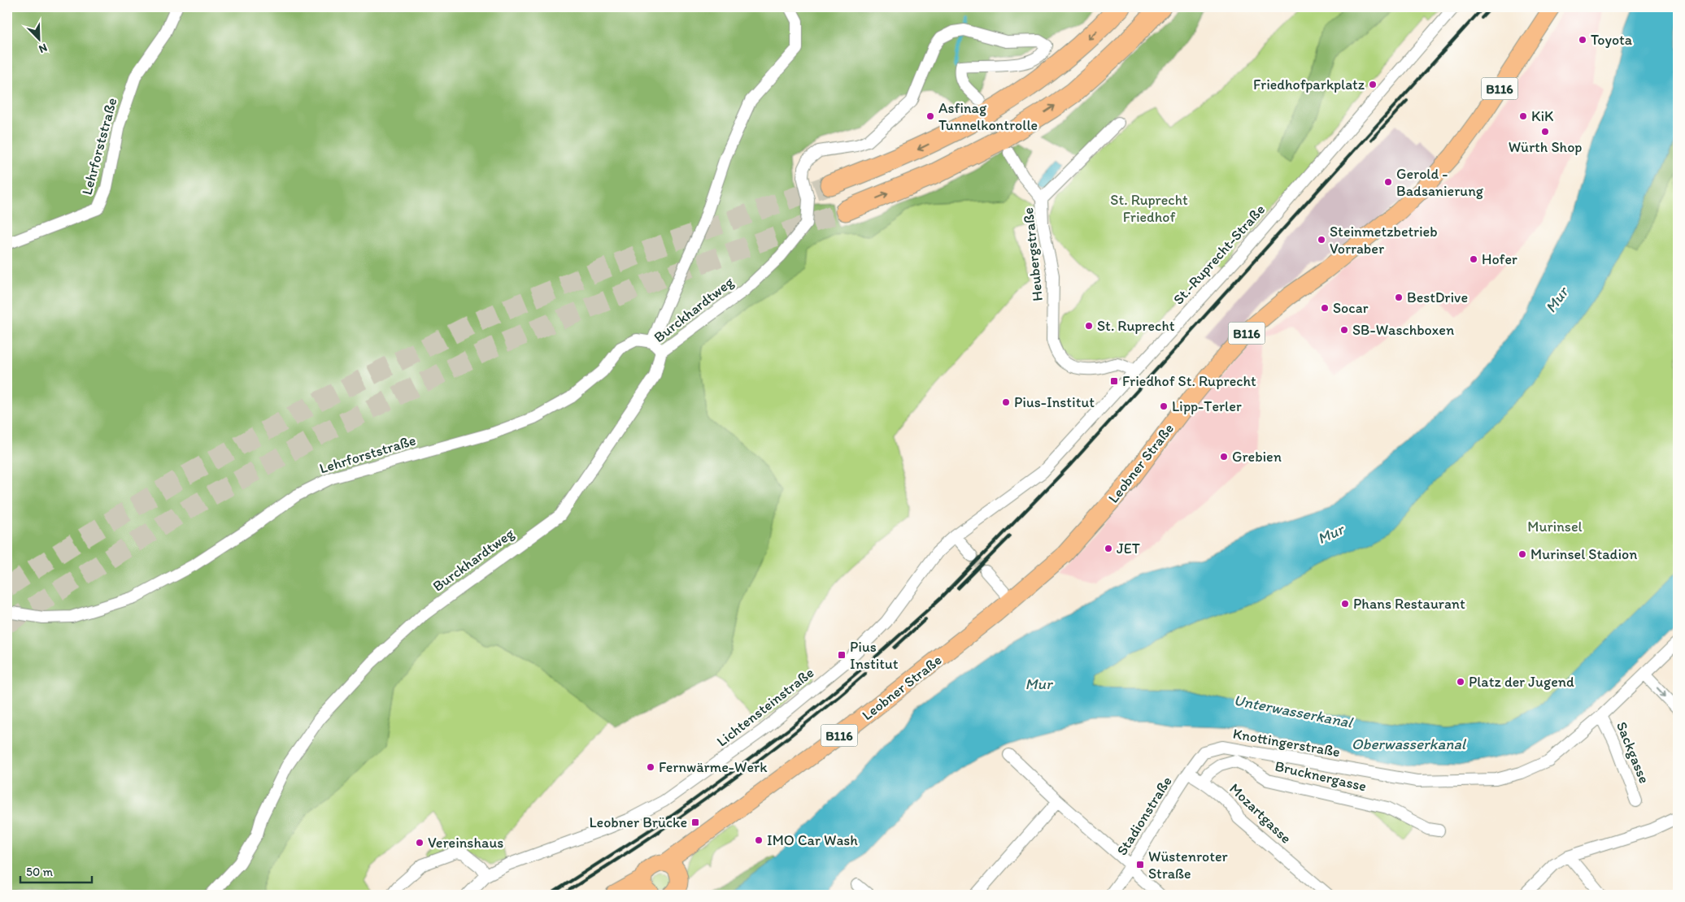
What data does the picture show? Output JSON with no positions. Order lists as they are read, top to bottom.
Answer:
{
  "streets": {
    "main road": ["B116", "Leobner Straße"],
    "street": [
      "Lehrforststraße",
      "Heubergstraße",
      "St.-Ruprecht-Straße",
      "Burckhardtweg",
      "Lichtensteinstraße",
      "Knottingerstraße",
      "Sackgasse",
      "Brucknergasse",
      "Mozartgasse",
      "Stadionstraße"
    ]
  },
  "crossings": [
    ["Heubergstraße", "St.-Ruprecht-Straße"],
    ["St.-Ruprecht-Straße", "Lichtensteinstraße"],
    ["Knottingerstraße", "Sackgasse"],
    ["Knottingerstraße", "Stadionstraße"],
    ["Brucknergasse", "Mozartgasse"],
    ["Mozartgasse", "Stadionstraße"]
  ],
  "water": ["Mur", "Unterwasserkanal", "Oberwasserkanal"],
  "parks": ["St. Ruprecht Friedhof", "Murinsel"],
  "places": {
    "other": [
      "Toyota",
      "Friedhofparkplatz",
      "Asfinag Tunnelkontrolle",
      "KiK",
      "Würth Shop",
      "Gerold - Badsanierung",
      "Steinmetzbetrieb Vorraber",
      "Hofer",
      "BestDrive",
      "Socar",
      "St. Ruprecht",
      "SB-Waschboxen",
      "Pius-Institut",
      "Lipp-Terler",
      "Grebien",
      "JET",
      "Murinsel Stadion",
      "Phans Restaurant",
      "Platz der Jugend",
      "Fernwärme-Werk",
      "IMO Car Wash",
      "Vereinshaus"
    ],
    "transit": [
      "Friedhof St. Ruprecht",
      "Pius Institut",
      "Leobner Brücke",
      "Wüstenroter Straße"
    ]
  },
  "scale_bar": "50 m",
  "north": "bottom right"
}
